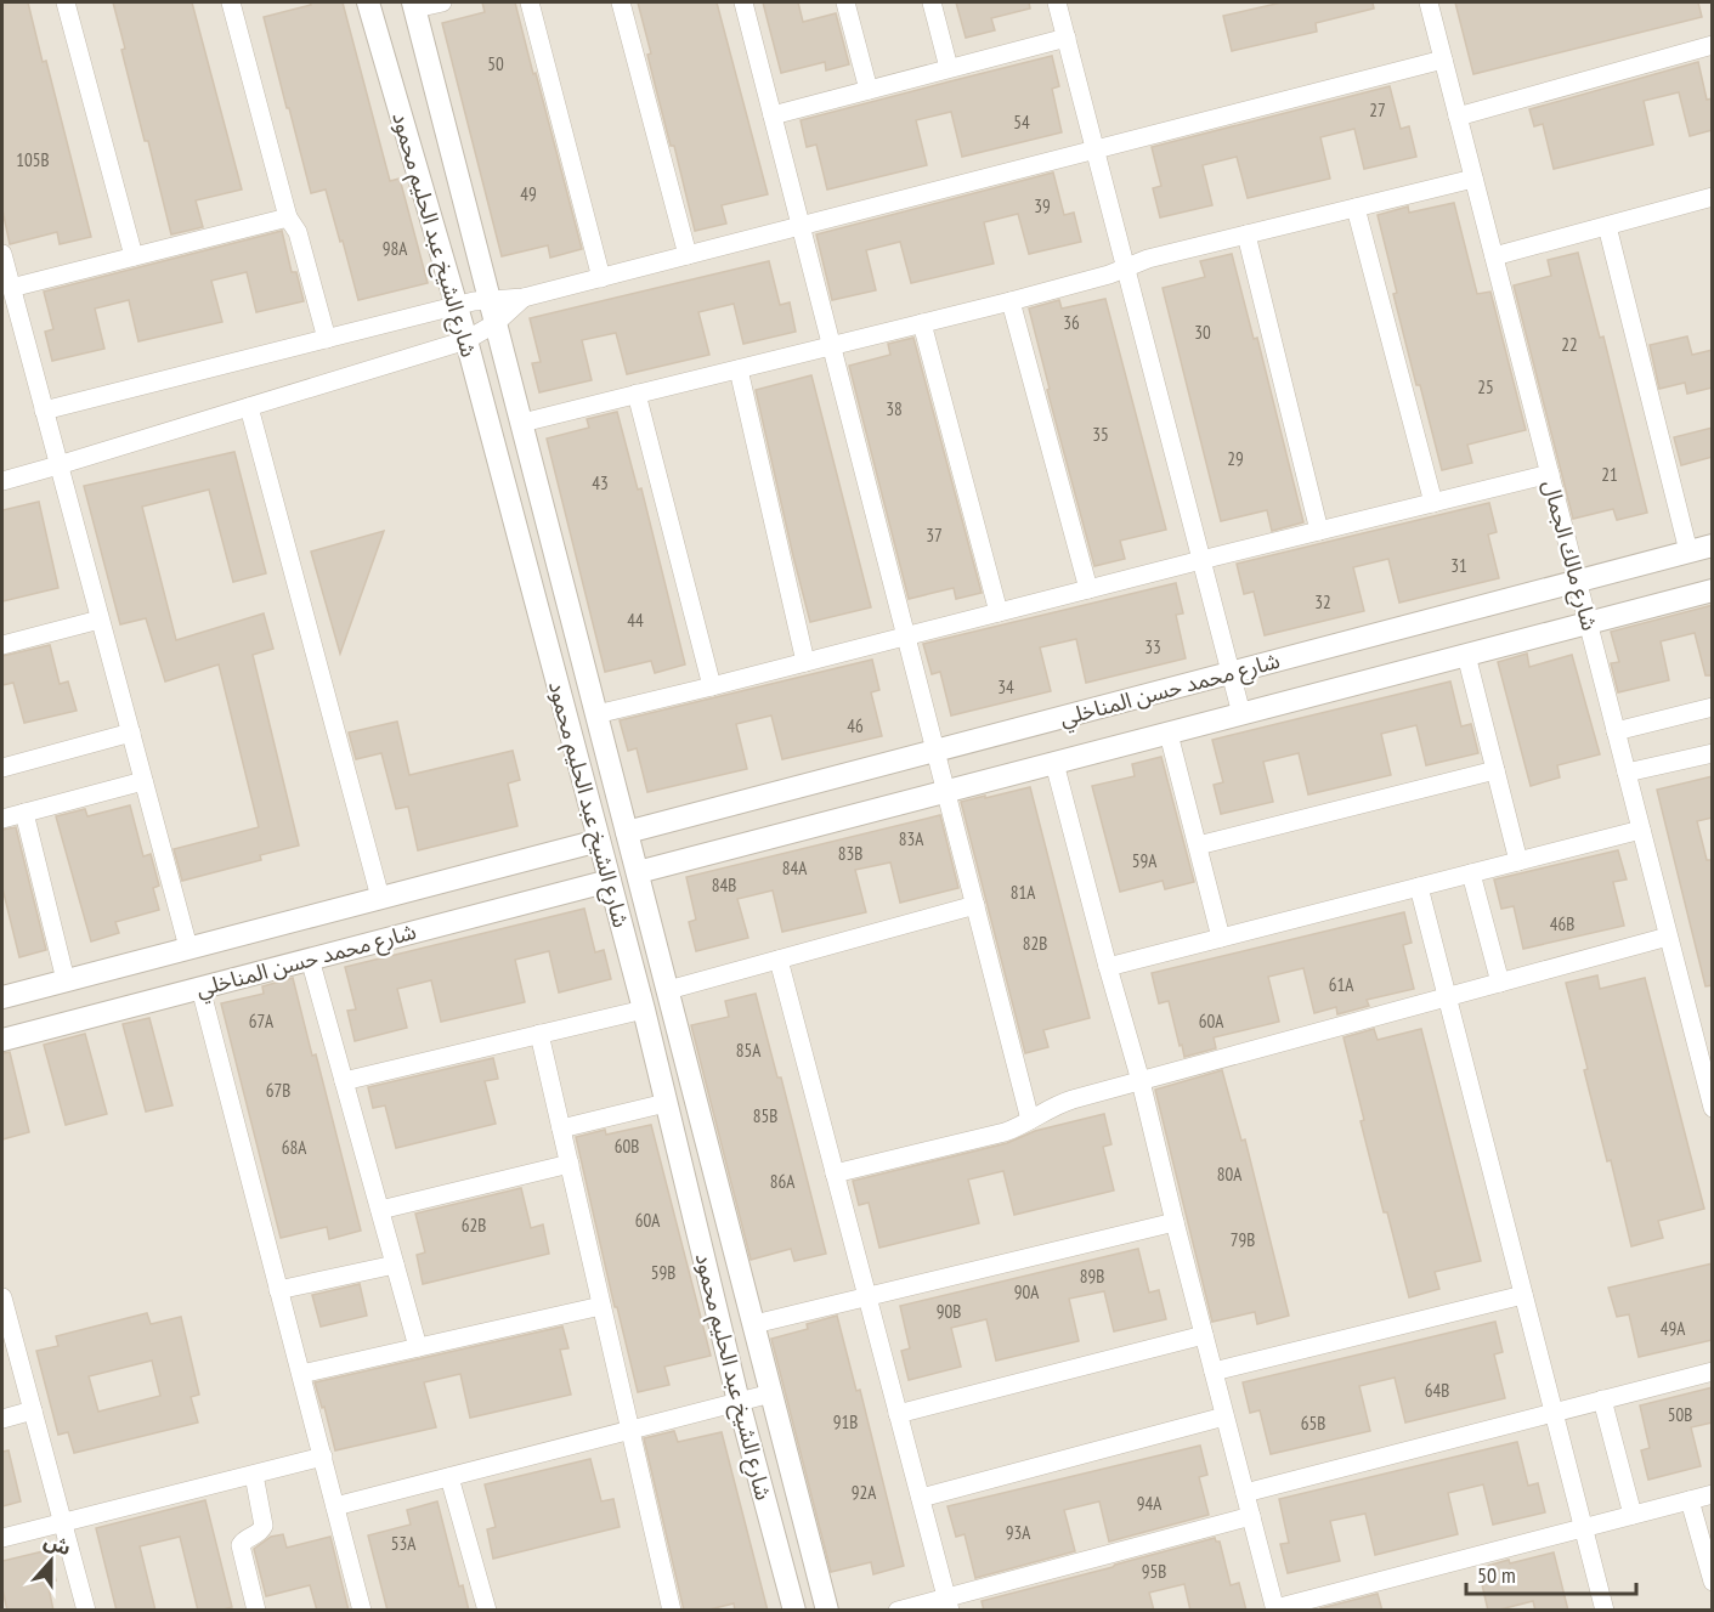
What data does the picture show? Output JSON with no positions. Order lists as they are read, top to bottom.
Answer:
{
  "streets": {
    "street": ["شارع الشيخ عبد الحليم محمود", "شارع مالك الجمال", "شارع محمد حسن المناخلي"]
  },
  "crossings": [
    ["شارع الشيخ عبد الحليم محمود", "شارع محمد حسن المناخلي"],
    ["شارع مالك الجمال", "شارع محمد حسن المناخلي"]
  ],
  "house_numbers": [
    "50",
    "27",
    "54",
    "105B",
    "49",
    "39",
    "98A",
    "36",
    "30",
    "22",
    "25",
    "38",
    "35",
    "29",
    "21",
    "43",
    "37",
    "31",
    "32",
    "44",
    "33",
    "34",
    "46",
    "83A",
    "83B",
    "59A",
    "84A",
    "84B",
    "81A",
    "46B",
    "82B",
    "61A",
    "67A",
    "60A",
    "85A",
    "67B",
    "85B",
    "60B",
    "68A",
    "80A",
    "86A",
    "60A",
    "62B",
    "79B",
    "59B",
    "89B",
    "90A",
    "90B",
    "49A",
    "64B",
    "50B",
    "91B",
    "65B",
    "92A",
    "94A",
    "93A",
    "53A",
    "95B"
  ],
  "scale_bar": "50 m",
  "north": "top"
}
